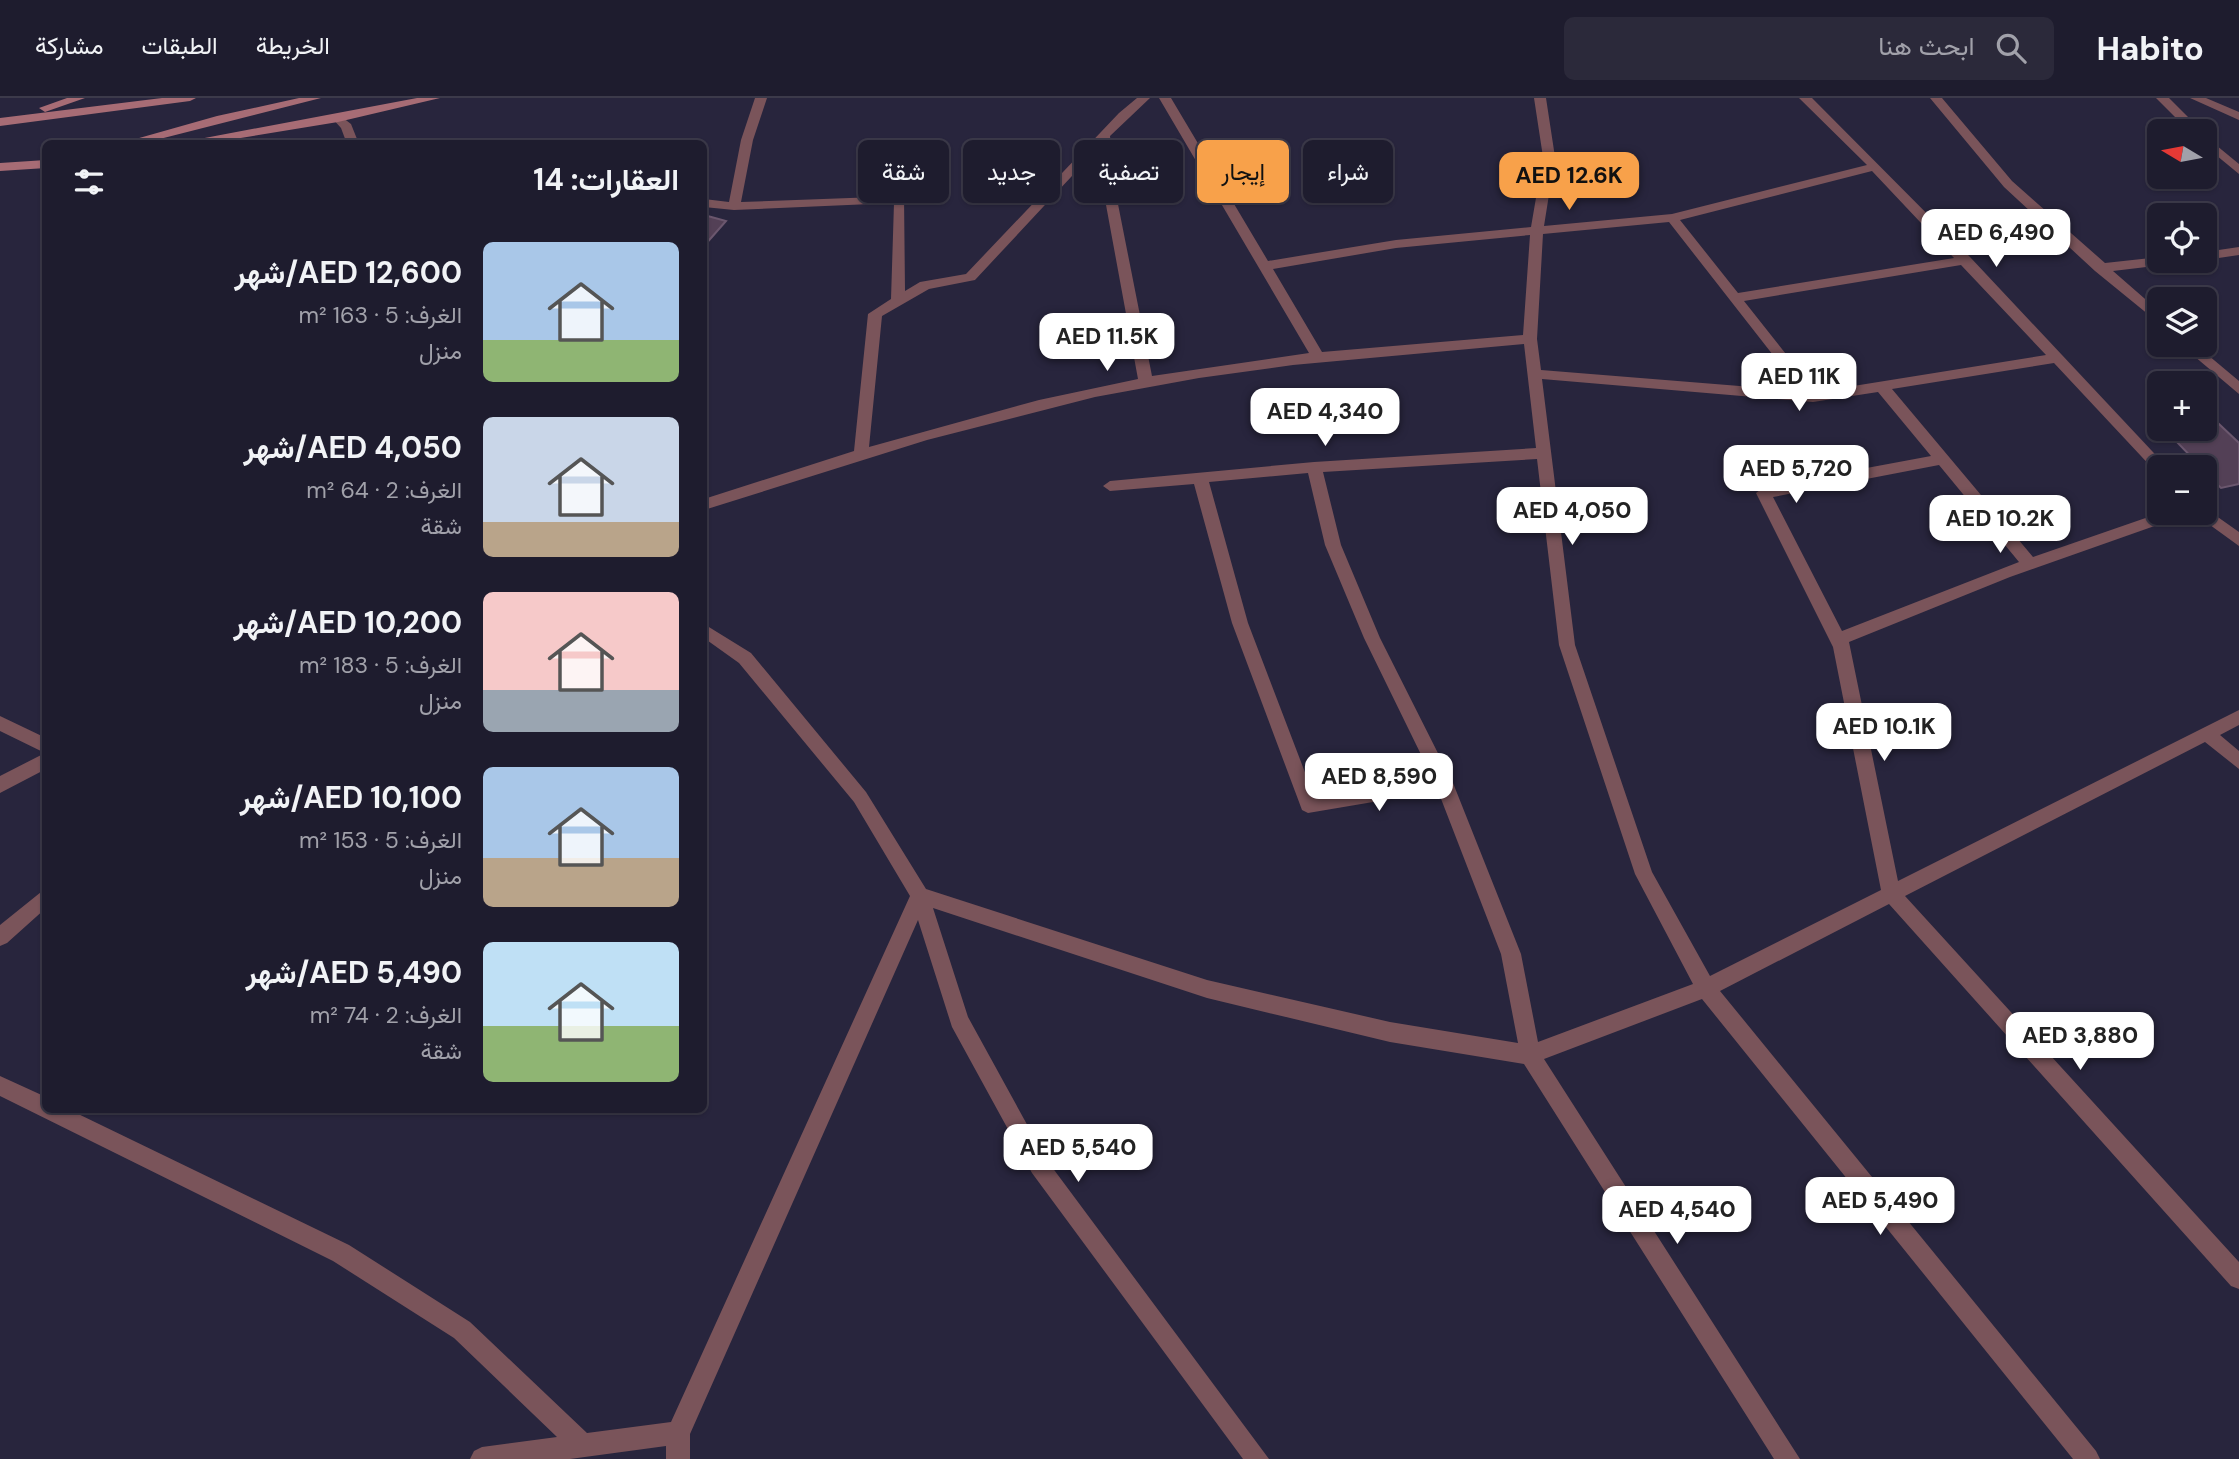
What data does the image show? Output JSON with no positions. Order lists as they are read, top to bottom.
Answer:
{
  "north": "left",
  "page": {
    "header": "Habito",
    "search": "ابحث هنا",
    "nav": ["الخريطة", "الطبقات", "مشاركة"],
    "map_buttons": ["+", "−"],
    "chip": [
      "شراء",
      "إيجار",
      "تصفية",
      "جديد",
      "شقة"
    ],
    "heading": "العقارات: 14",
    "price": [
      "AED 12.6K",
      "AED 6,490",
      "AED 11.5K",
      "AED 11K",
      "AED 4,340",
      "AED 5,720",
      "AED 4,050",
      "AED 10.2K",
      "AED 10.1K",
      "AED 8,590",
      "AED 3,880",
      "AED 5,540",
      "AED 5,490",
      "AED 4,540"
    ],
    "list": [
      {
        "name": "AED 12,600/شهر",
        "note": "الغرف: 5 · 163 m² · منزل"
      },
      {
        "name": "AED 4,050/شهر",
        "note": "الغرف: 2 · 64 m² · شقة"
      },
      {
        "name": "AED 10,200/شهر",
        "note": "الغرف: 5 · 183 m² · منزل"
      },
      {
        "name": "AED 10,100/شهر",
        "note": "الغرف: 5 · 153 m² · منزل"
      },
      {
        "name": "AED 5,490/شهر",
        "note": "الغرف: 2 · 74 m² · شقة"
      }
    ]
  }
}
